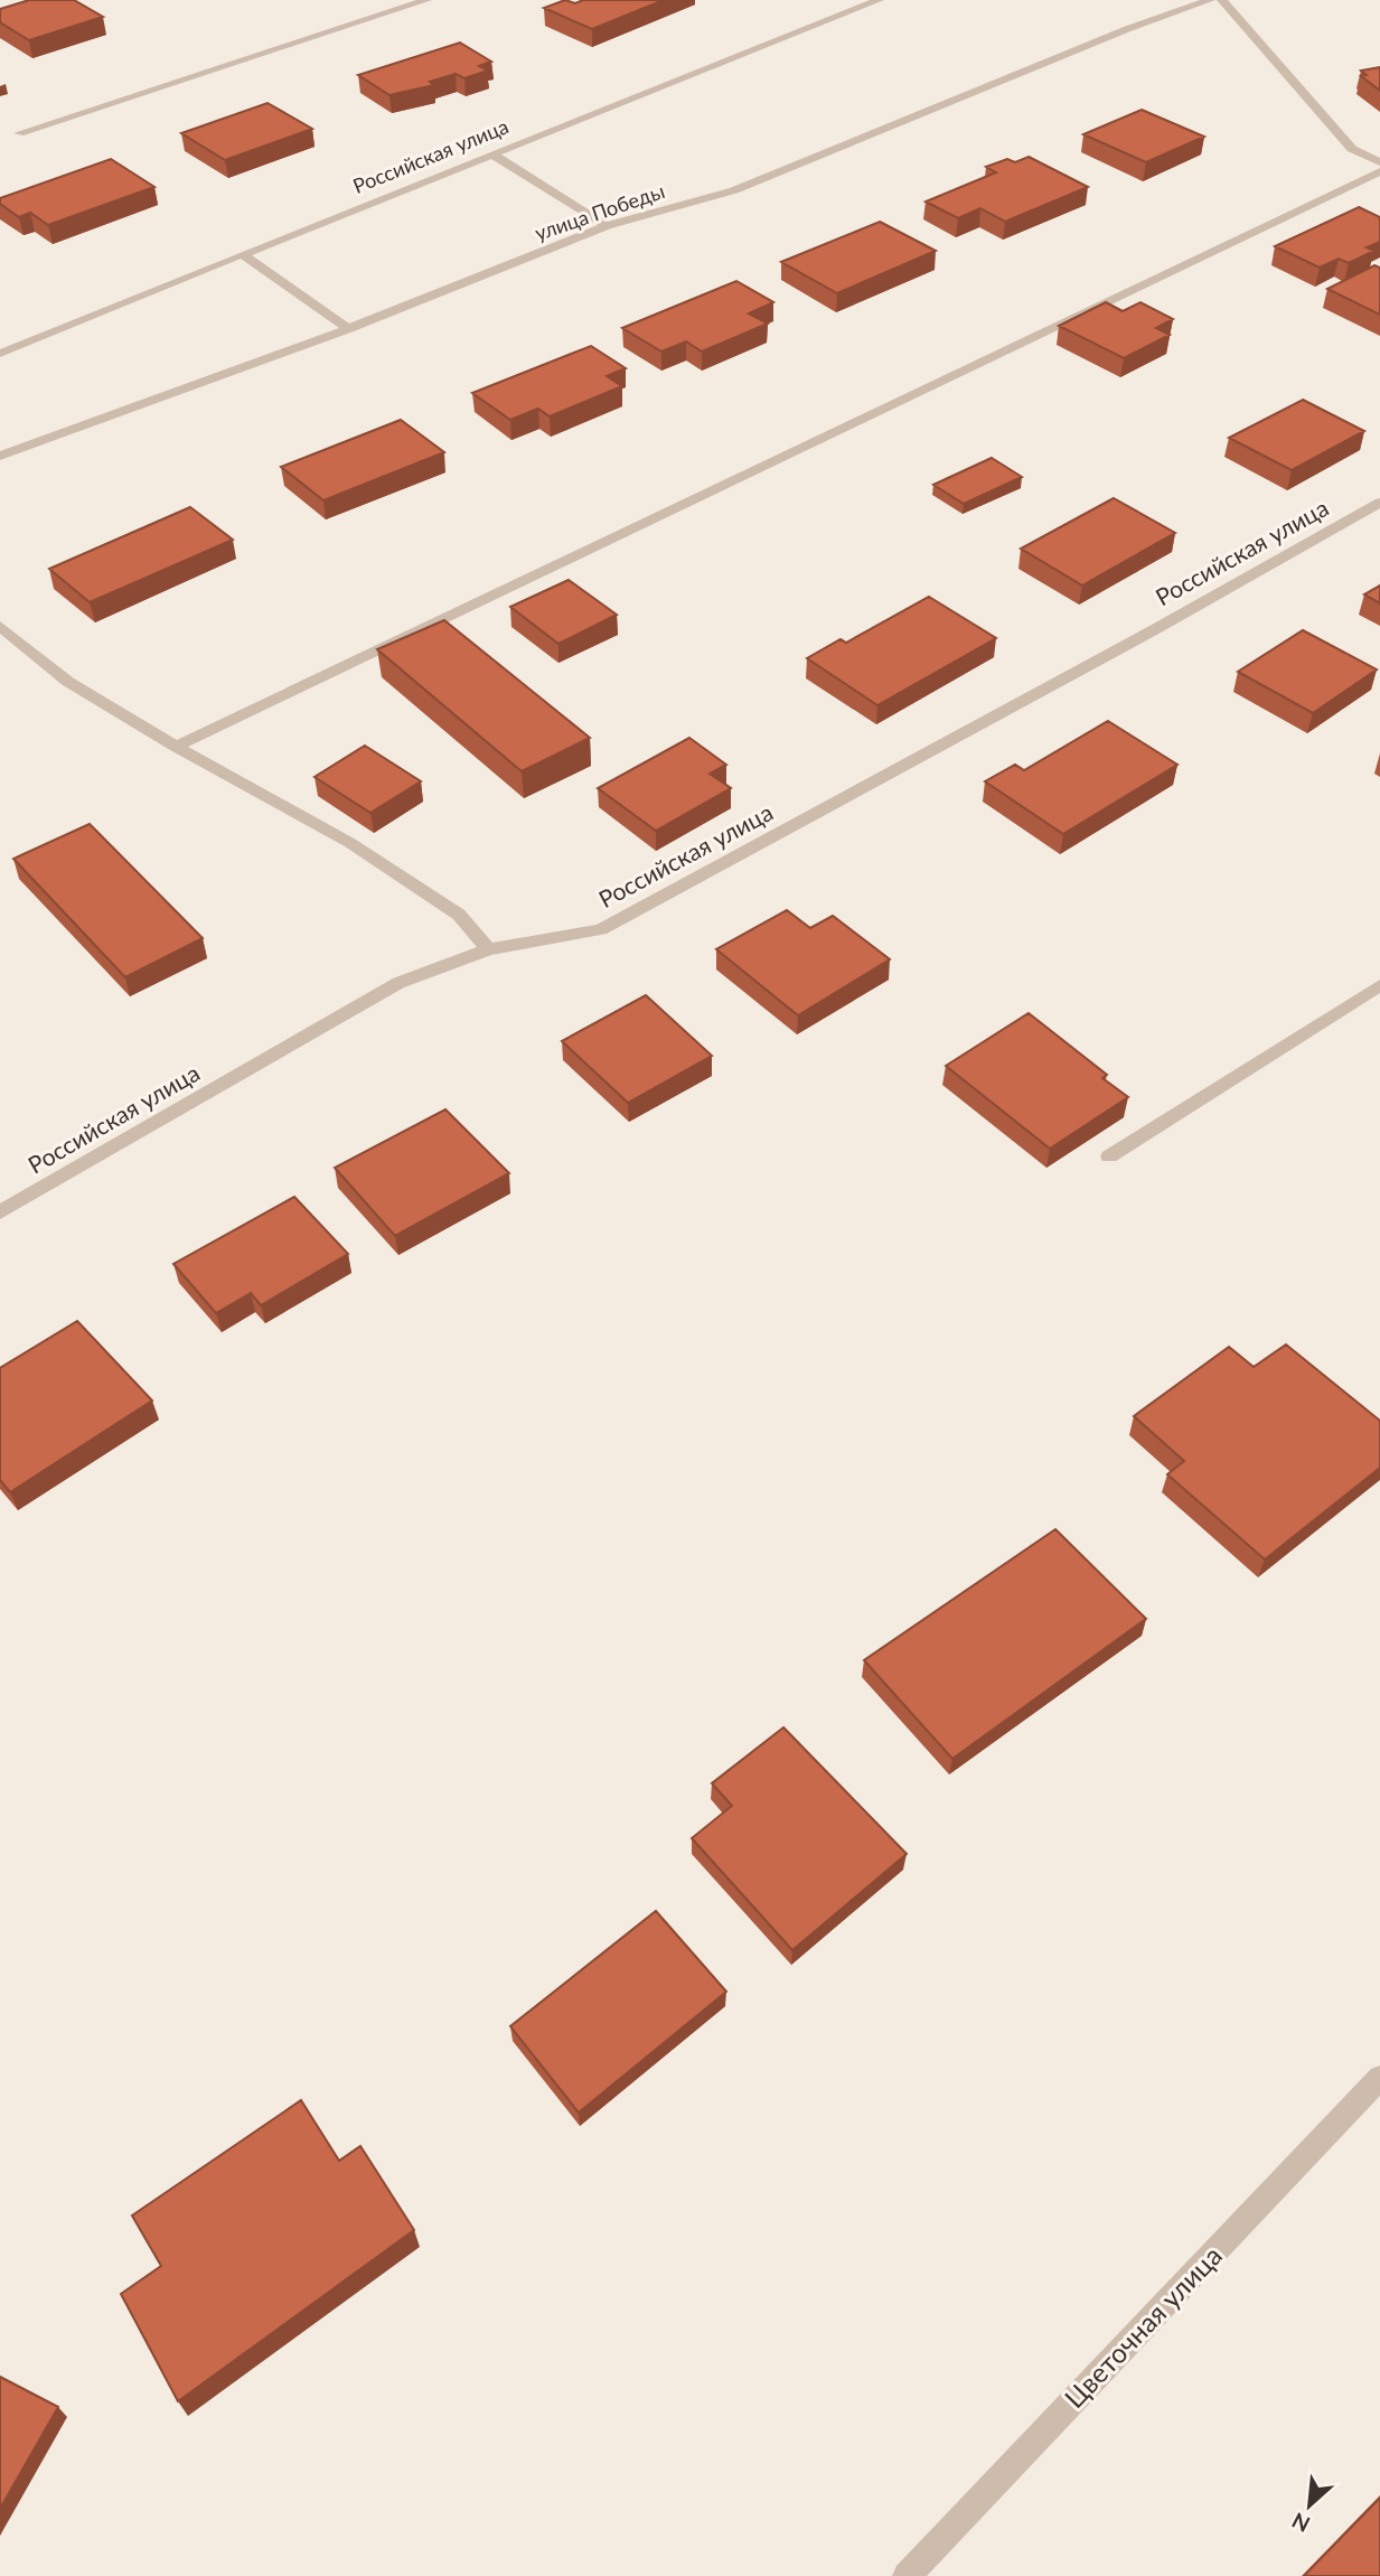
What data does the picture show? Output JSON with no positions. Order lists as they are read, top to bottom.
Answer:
{
  "streets": {
    "street": ["Российская улица", "улица Победы", "Цветочная улица"]
  },
  "north": "bottom left"
}
